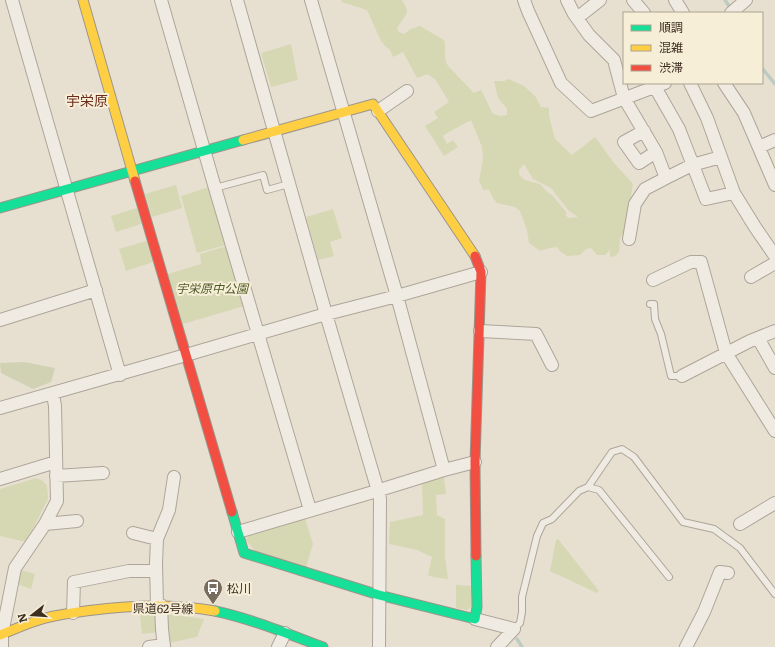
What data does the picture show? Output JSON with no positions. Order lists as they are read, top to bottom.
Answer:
{
  "streets": {
    "street": ["県道62号線"]
  },
  "districts": ["宇栄原"],
  "parks": ["宇栄原中公園"],
  "places": {
    "bus stop": ["松川"]
  },
  "legend": ["順調", "混雑", "渋滞"],
  "north": "left"
}
